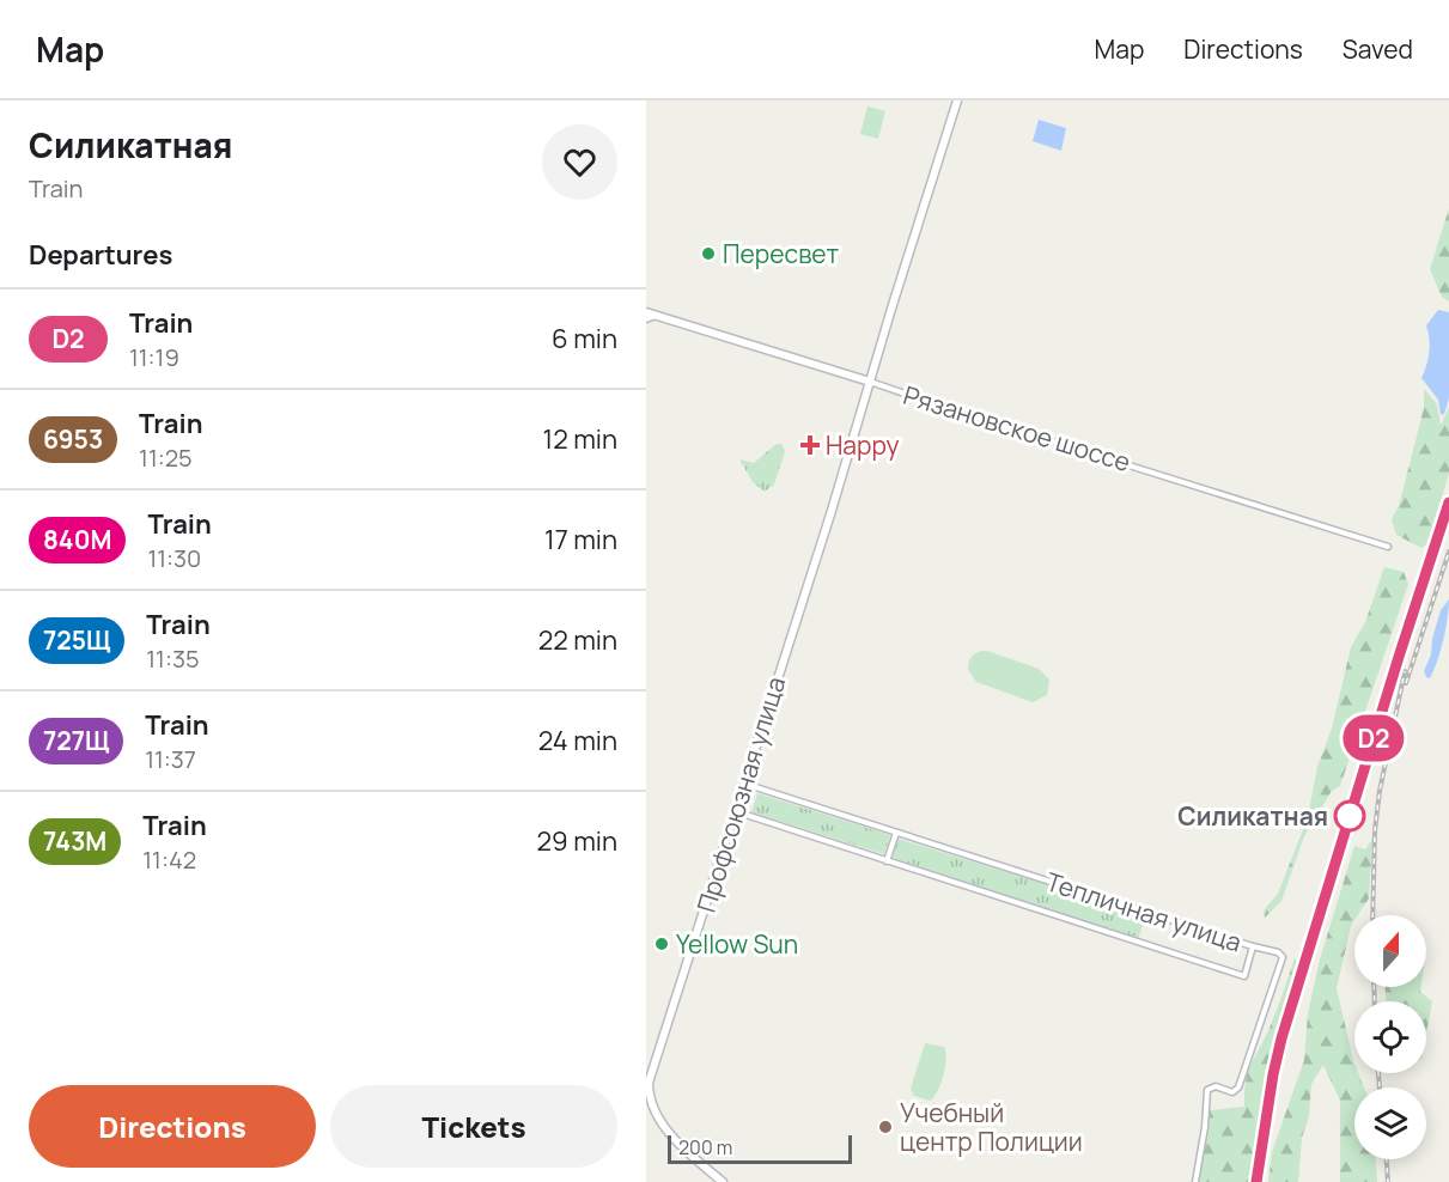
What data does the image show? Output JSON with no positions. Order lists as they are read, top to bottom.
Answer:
{
  "streets": {
    "main road": ["Рязановское шоссе", "Профсоюзная улица"],
    "street": ["Тепличная улица"]
  },
  "crossings": [
    ["Рязановское шоссе", "Профсоюзная улица"],
    ["Профсоюзная улица", "Тепличная улица"]
  ],
  "places": {
    "other": [
      "Пересвет",
      "Силикатная",
      "Yellow Sun",
      "Учебный центр Полиции"
    ],
    "health": ["Happy"]
  },
  "scale_bar": "200 m",
  "north": "top",
  "page": {
    "header": "Map",
    "nav": ["Map", "Directions", "Saved"],
    "heading": [
      ["Силикатная", "Train"],
      "Departures"
    ],
    "on_map": "D2",
    "list": [
      {
        "mark": "D2",
        "name": "Train",
        "note": "11:19",
        "value": "6 min"
      },
      {
        "mark": "6953",
        "name": "Train",
        "note": "11:25",
        "value": "12 min"
      },
      {
        "mark": "840М",
        "name": "Train",
        "note": "11:30",
        "value": "17 min"
      },
      {
        "mark": "725Щ",
        "name": "Train",
        "note": "11:35",
        "value": "22 min"
      },
      {
        "mark": "727Щ",
        "name": "Train",
        "note": "11:37",
        "value": "24 min"
      },
      {
        "mark": "743М",
        "name": "Train",
        "note": "11:42",
        "value": "29 min"
      }
    ],
    "buttons": ["Directions", "Tickets"],
    "scale": "200 m"
  }
}
